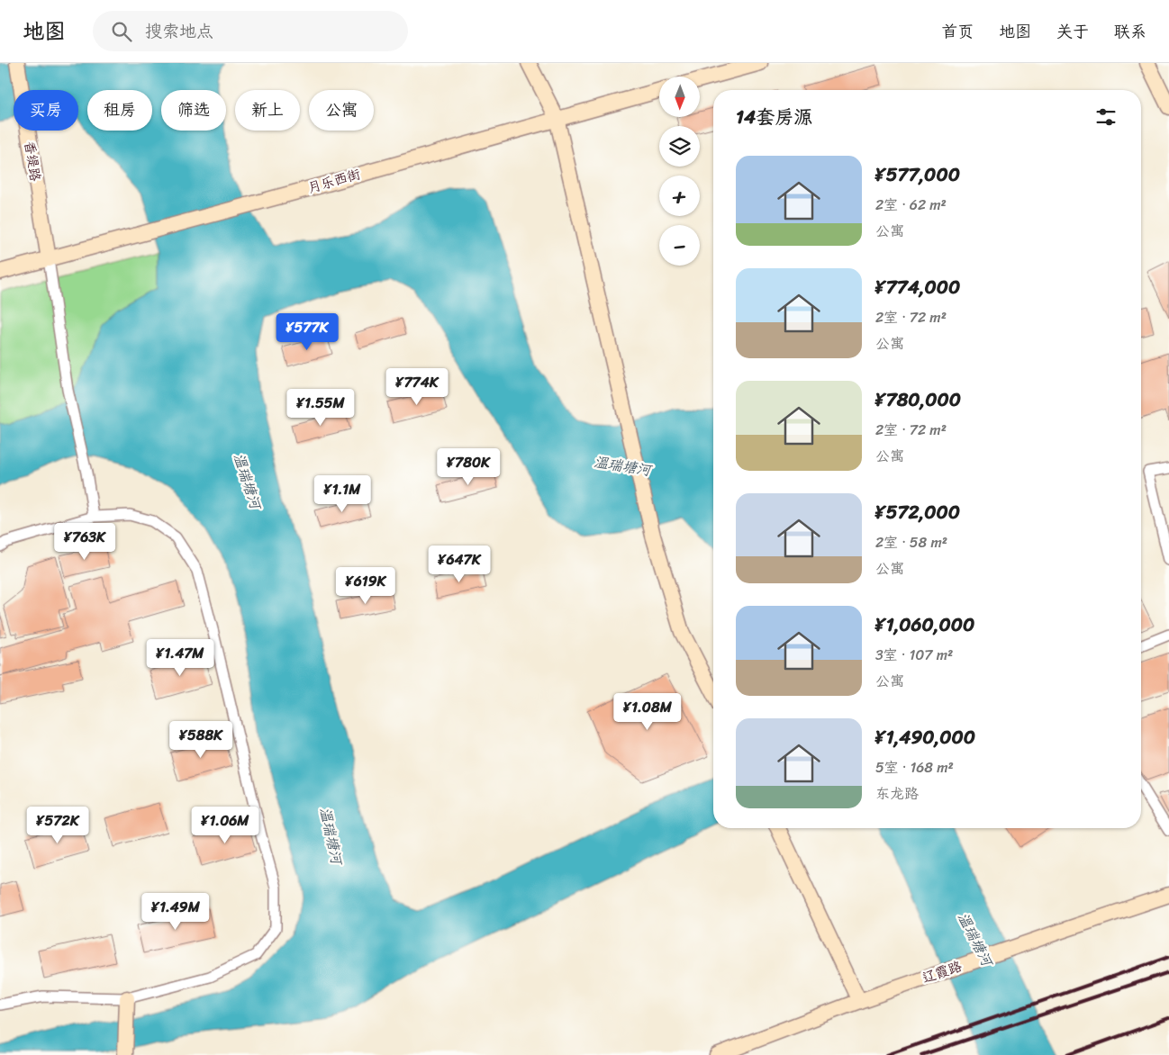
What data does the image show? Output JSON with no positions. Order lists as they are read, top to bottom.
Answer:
{
  "streets": {
    "street": ["香缇路", "月乐西街", "辽霞路"]
  },
  "crossings": [
    ["香缇路", "月乐西街"]
  ],
  "water": ["温瑞塘河"],
  "north": "bottom",
  "page": {
    "header": "地图",
    "search": "搜索地点",
    "nav": [
      "首页",
      "地图",
      "关于",
      "联系"
    ],
    "map_buttons": ["+", "−"],
    "chip": [
      "买房",
      "租房",
      "筛选",
      "新上",
      "公寓"
    ],
    "heading": "14套房源",
    "list": [
      {
        "name": "¥577,000",
        "note": "2室 · 62 m² · 公寓"
      },
      {
        "name": "¥774,000",
        "note": "2室 · 72 m² · 公寓"
      },
      {
        "name": "¥780,000",
        "note": "2室 · 72 m² · 公寓"
      },
      {
        "name": "¥572,000",
        "note": "2室 · 58 m² · 公寓"
      },
      {
        "name": "¥1,060,000",
        "note": "3室 · 107 m² · 公寓"
      },
      {
        "name": "¥1,490,000",
        "note": "5室 · 168 m² · 东龙路"
      }
    ],
    "price": [
      "¥577K",
      "¥774K",
      "¥1.55M",
      "¥780K",
      "¥1.1M",
      "¥763K",
      "¥647K",
      "¥619K",
      "¥1.47M",
      "¥1.08M",
      "¥588K",
      "¥572K",
      "¥1.06M",
      "¥1.49M"
    ]
  }
}
